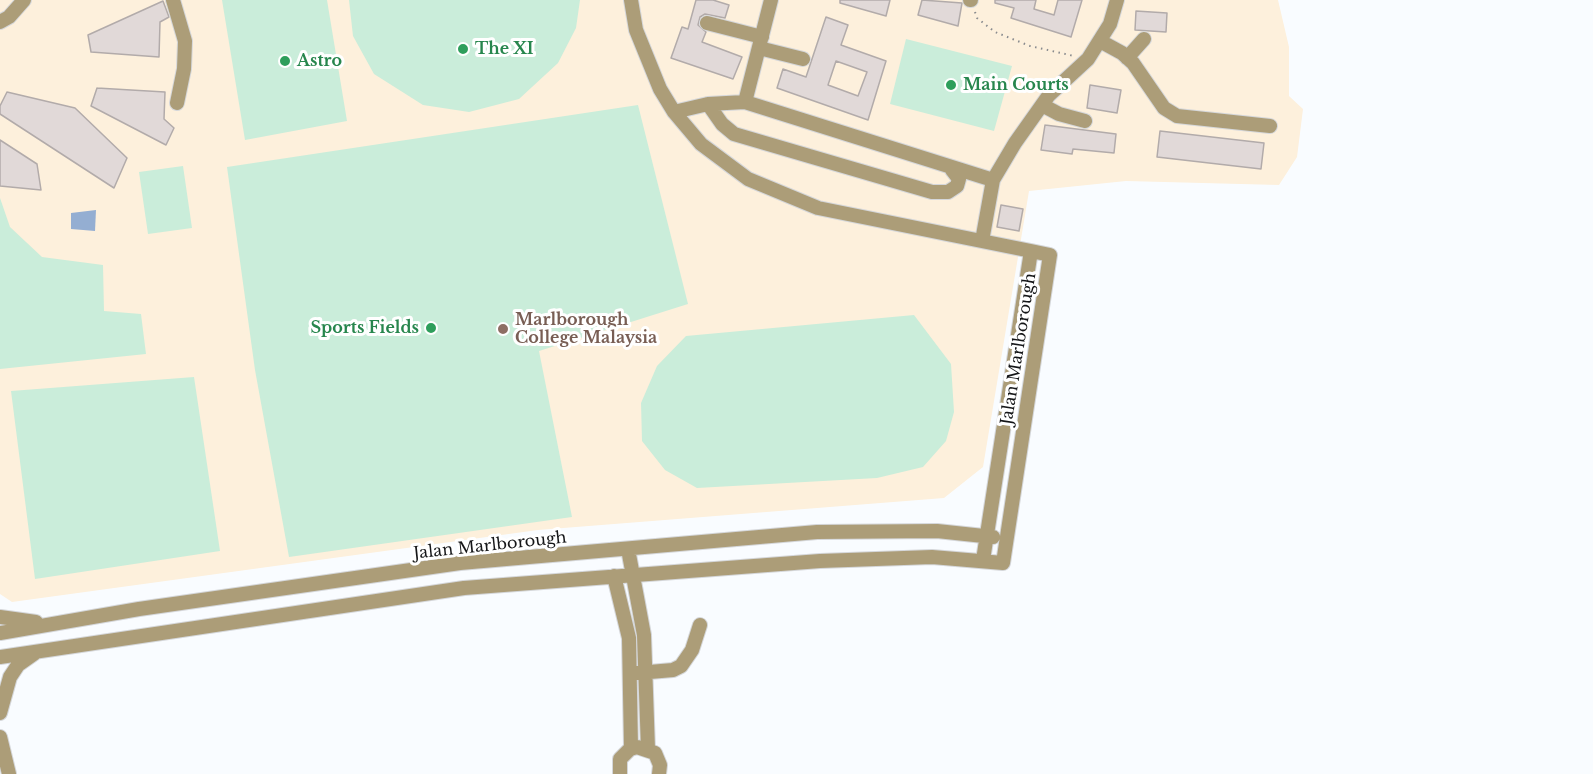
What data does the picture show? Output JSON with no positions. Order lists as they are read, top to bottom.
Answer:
{
  "streets": {
    "street": ["Jalan Marlborough"]
  },
  "places": [
    "The XI",
    "Astro",
    "Main Courts",
    "Sports Fields",
    "Marlborough College Malaysia"
  ]
}
